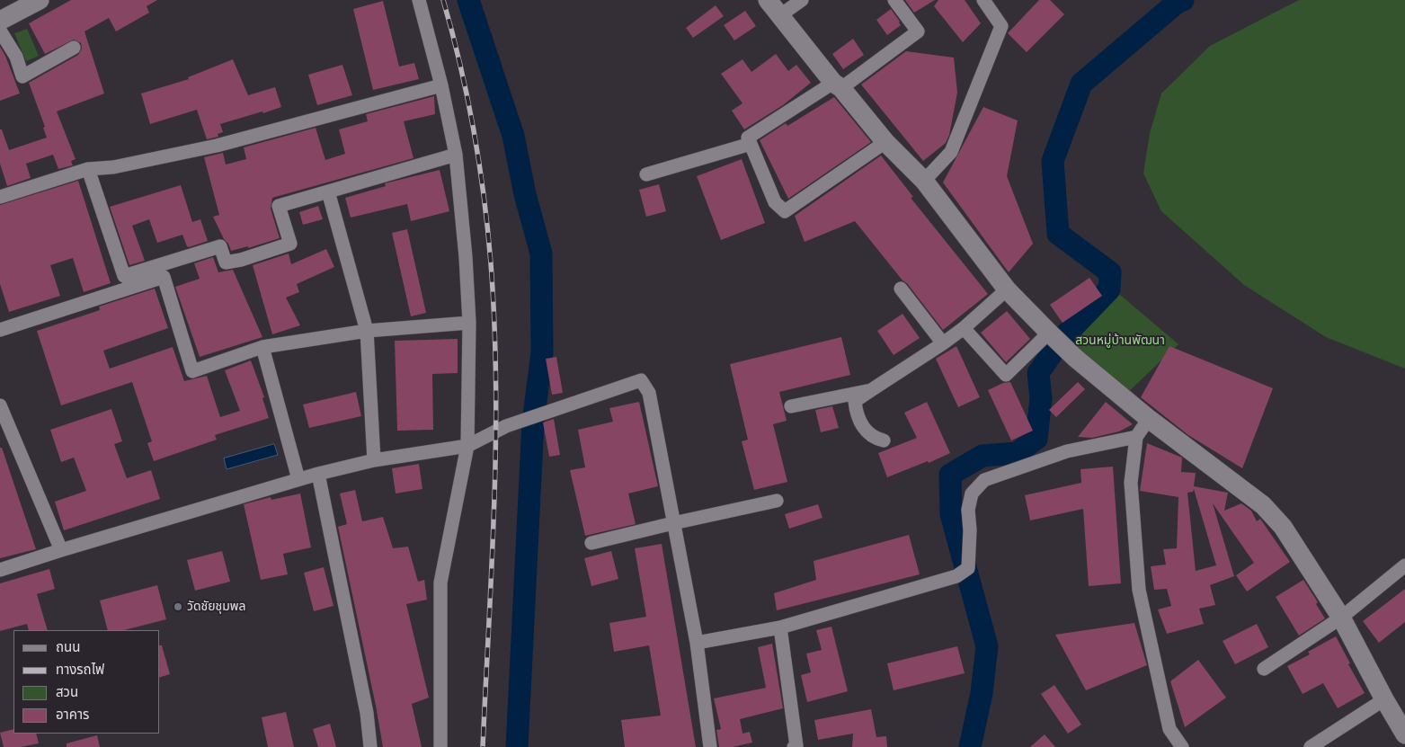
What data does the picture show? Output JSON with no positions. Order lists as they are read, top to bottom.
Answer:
{
  "parks": ["สวนหมู่บ้านพัฒนา"],
  "places": ["วัดชัยชุมพล"],
  "legend": [
    "ถนน",
    "ทางรถไฟ",
    "สวน",
    "อาคาร"
  ]
}
